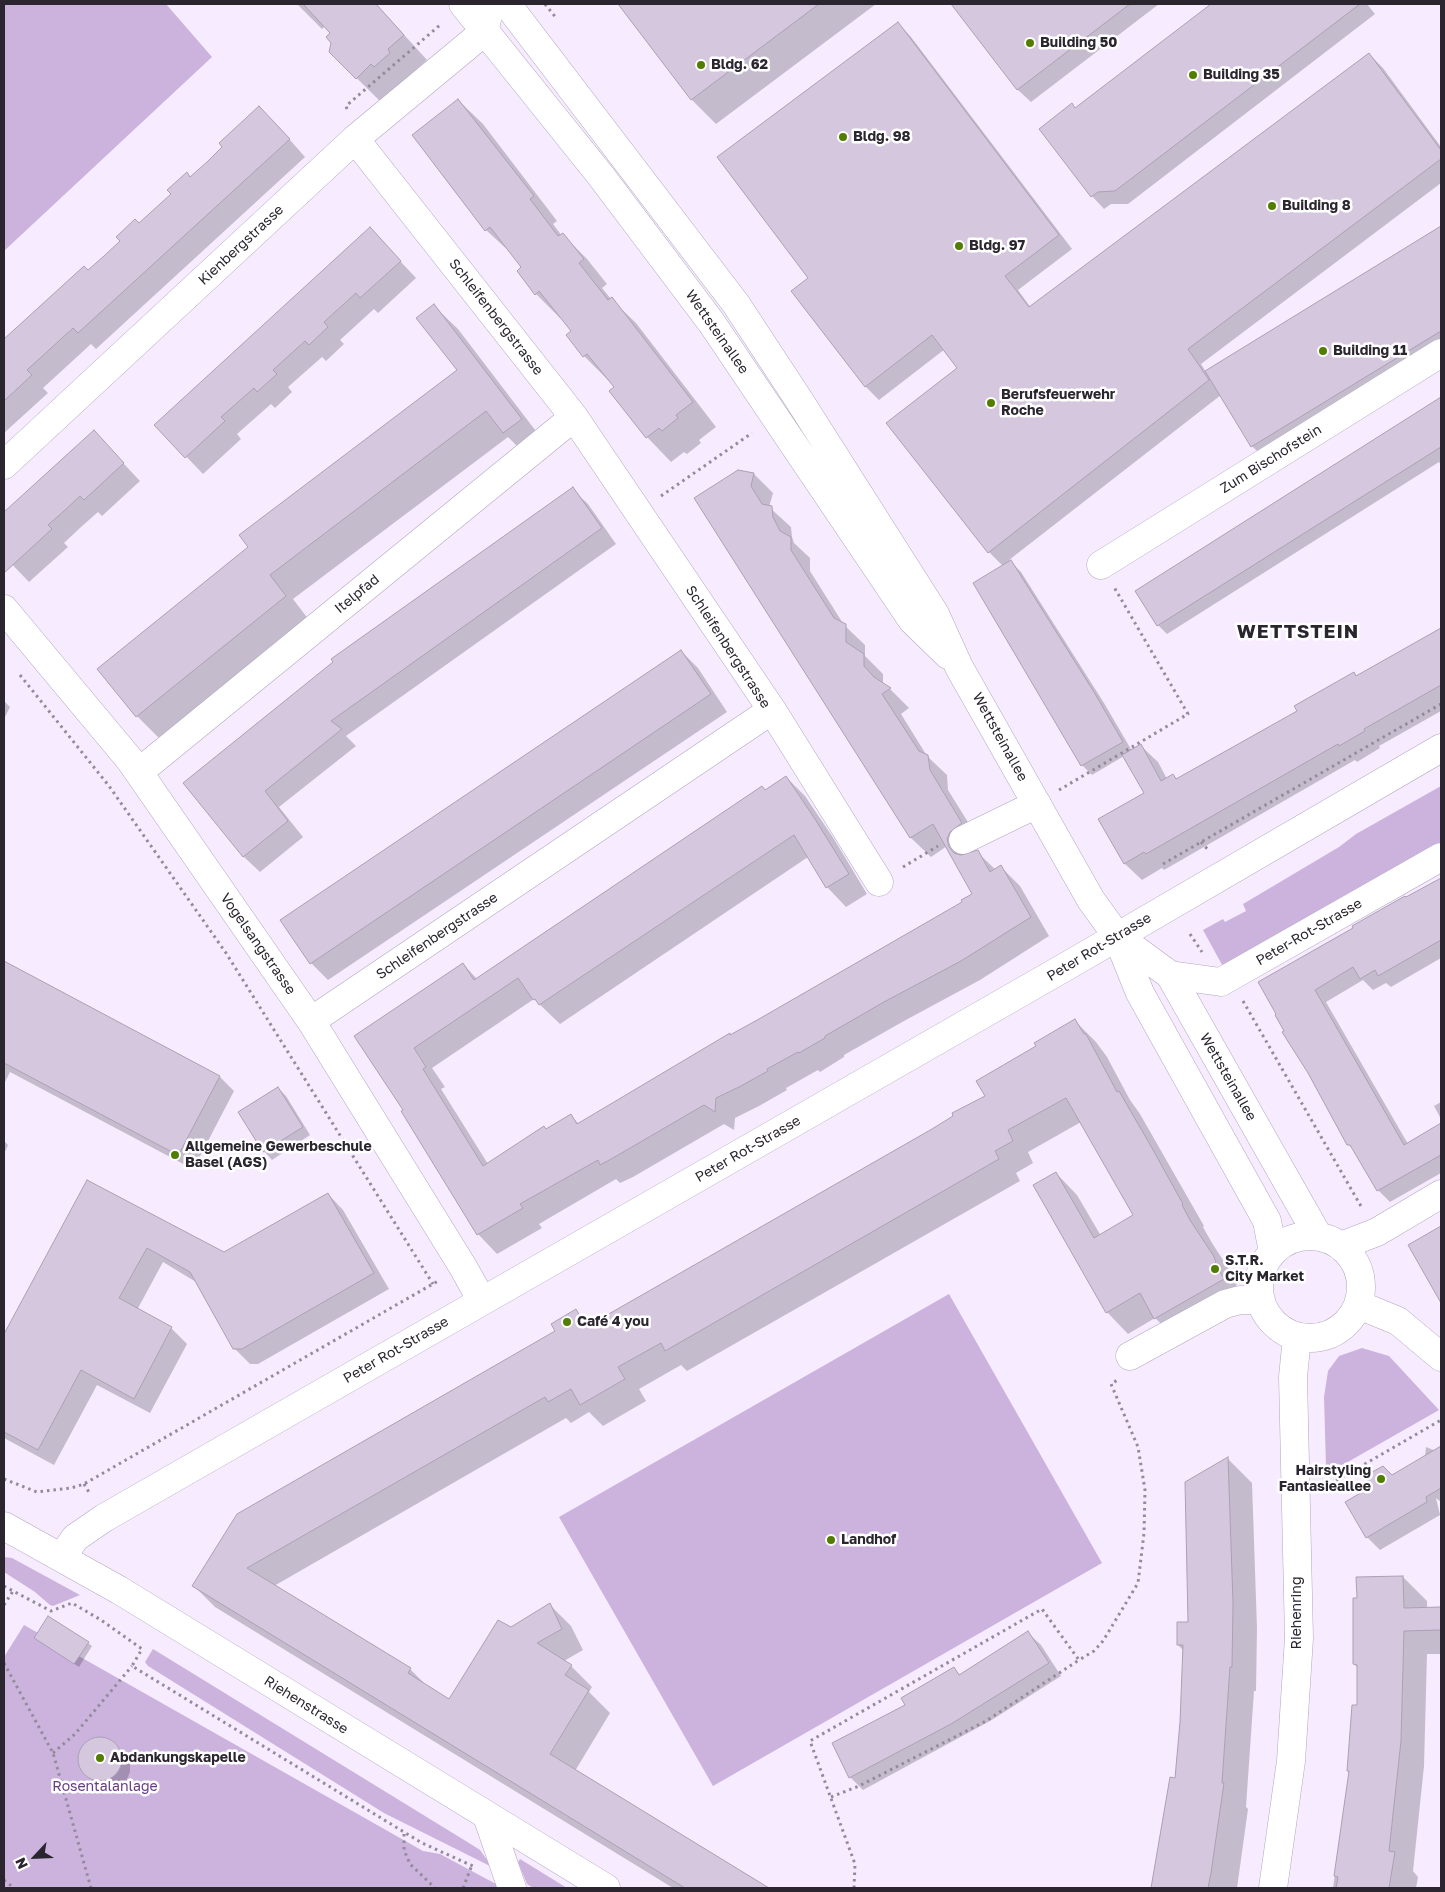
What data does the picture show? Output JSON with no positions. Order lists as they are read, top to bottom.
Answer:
{
  "streets": {
    "street": [
      "Kienbergstrasse",
      "Schleifenbergstrasse",
      "Wettsteinallee",
      "Zum Bischofstein",
      "Itelpfad",
      "Peter-Rot-Strasse",
      "Vogelsangstrasse",
      "Peter Rot-Strasse",
      "Riehenring",
      "Riehenstrasse"
    ]
  },
  "crossings": [
    ["Kienbergstrasse", "Schleifenbergstrasse"],
    ["Kienbergstrasse", "Wettsteinallee"],
    ["Schleifenbergstrasse", "Itelpfad"],
    ["Schleifenbergstrasse", "Vogelsangstrasse"],
    ["Wettsteinallee", "Peter Rot-Strasse"],
    ["Wettsteinallee", "Riehenring"],
    ["Itelpfad", "Vogelsangstrasse"],
    ["Vogelsangstrasse", "Peter Rot-Strasse"],
    ["Peter Rot-Strasse", "Riehenstrasse"]
  ],
  "districts": ["WETTSTEIN"],
  "parks": ["Rosentalanlage"],
  "places": [
    "Building 50",
    "Bldg. 62",
    "Building 35",
    "Bldg. 98",
    "Building 8",
    "Bldg. 97",
    "Building 11",
    "Berufsfeuerwehr Roche",
    "Allgemeine Gewerbeschule Basel (AGS)",
    "S.T.R. City Market",
    "Café 4 you",
    "Hairstyling Fantasieallee",
    "Landhof",
    "Abdankungskapelle"
  ],
  "north": "bottom left"
}
